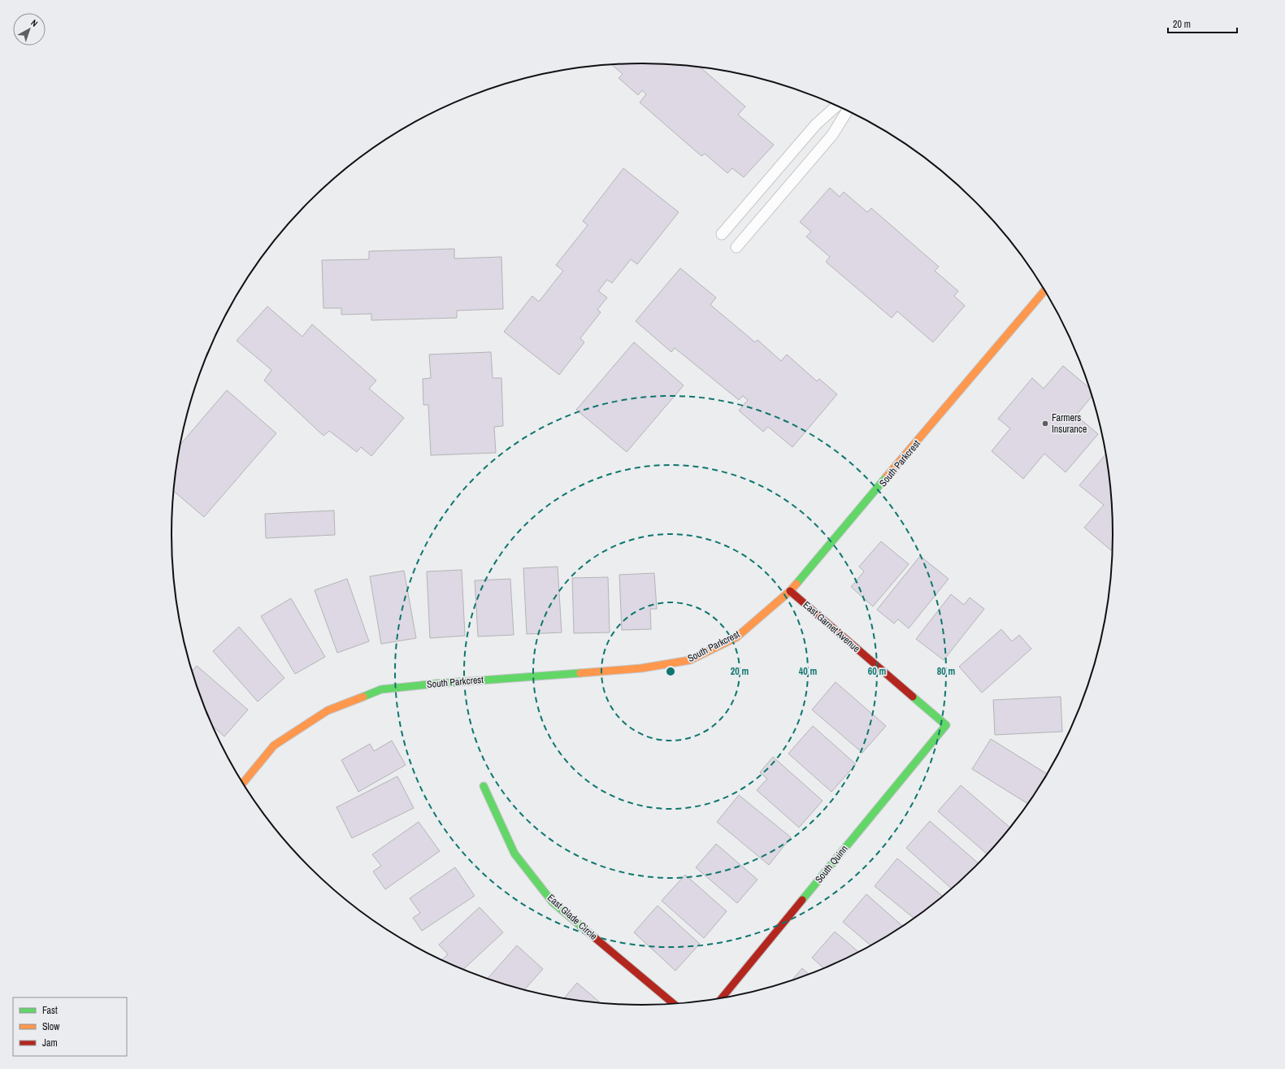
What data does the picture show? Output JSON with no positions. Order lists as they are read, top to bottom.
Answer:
{
  "streets": {
    "street": [
      "South Parkcrest",
      "East Garnet Avenue",
      "South Quinn",
      "East Glade Circle"
    ]
  },
  "crossings": [
    ["South Parkcrest", "East Garnet Avenue"],
    ["East Garnet Avenue", "South Quinn"]
  ],
  "places": ["Farmers Insurance"],
  "legend": ["Fast", "Slow", "Jam"],
  "scale_bar": "20 m",
  "north": "top right",
  "rings": [
    "20 m",
    "40 m",
    "60 m",
    "80 m"
  ]
}
